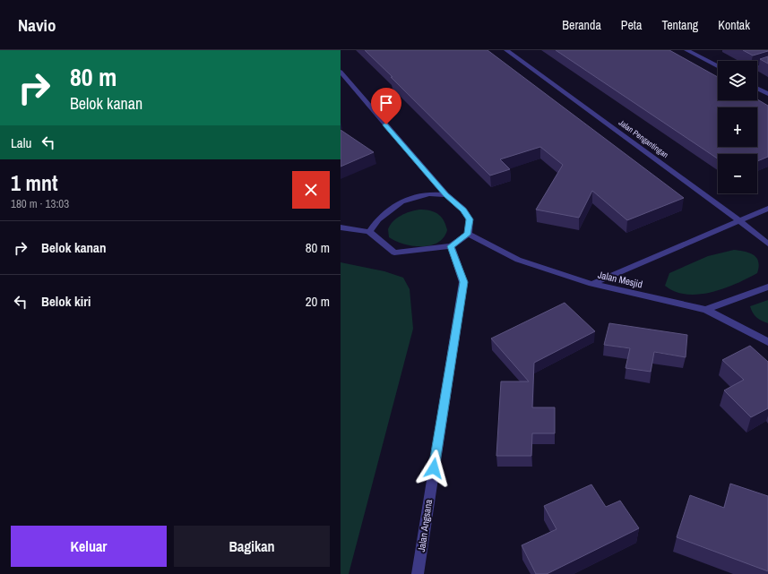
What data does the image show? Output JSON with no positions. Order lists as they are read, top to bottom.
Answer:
{
  "streets": {
    "street": ["Jalan Pengantingan", "Jalan Mesjid", "Jalan Angsana"]
  },
  "page": {
    "header": "Navio",
    "nav": [
      "Beranda",
      "Peta",
      "Tentang",
      "Kontak"
    ],
    "turn": ["80 m", "Belok kanan"],
    "map_buttons": ["+", "−"],
    "then": "Lalu",
    "heading": ["1 mnt", "180 m · 13:03"],
    "list": [
      {
        "name": "Belok kanan",
        "value": "80 m"
      },
      {
        "name": "Belok kiri",
        "value": "20 m"
      }
    ],
    "buttons": ["Keluar", "Bagikan"]
  }
}
